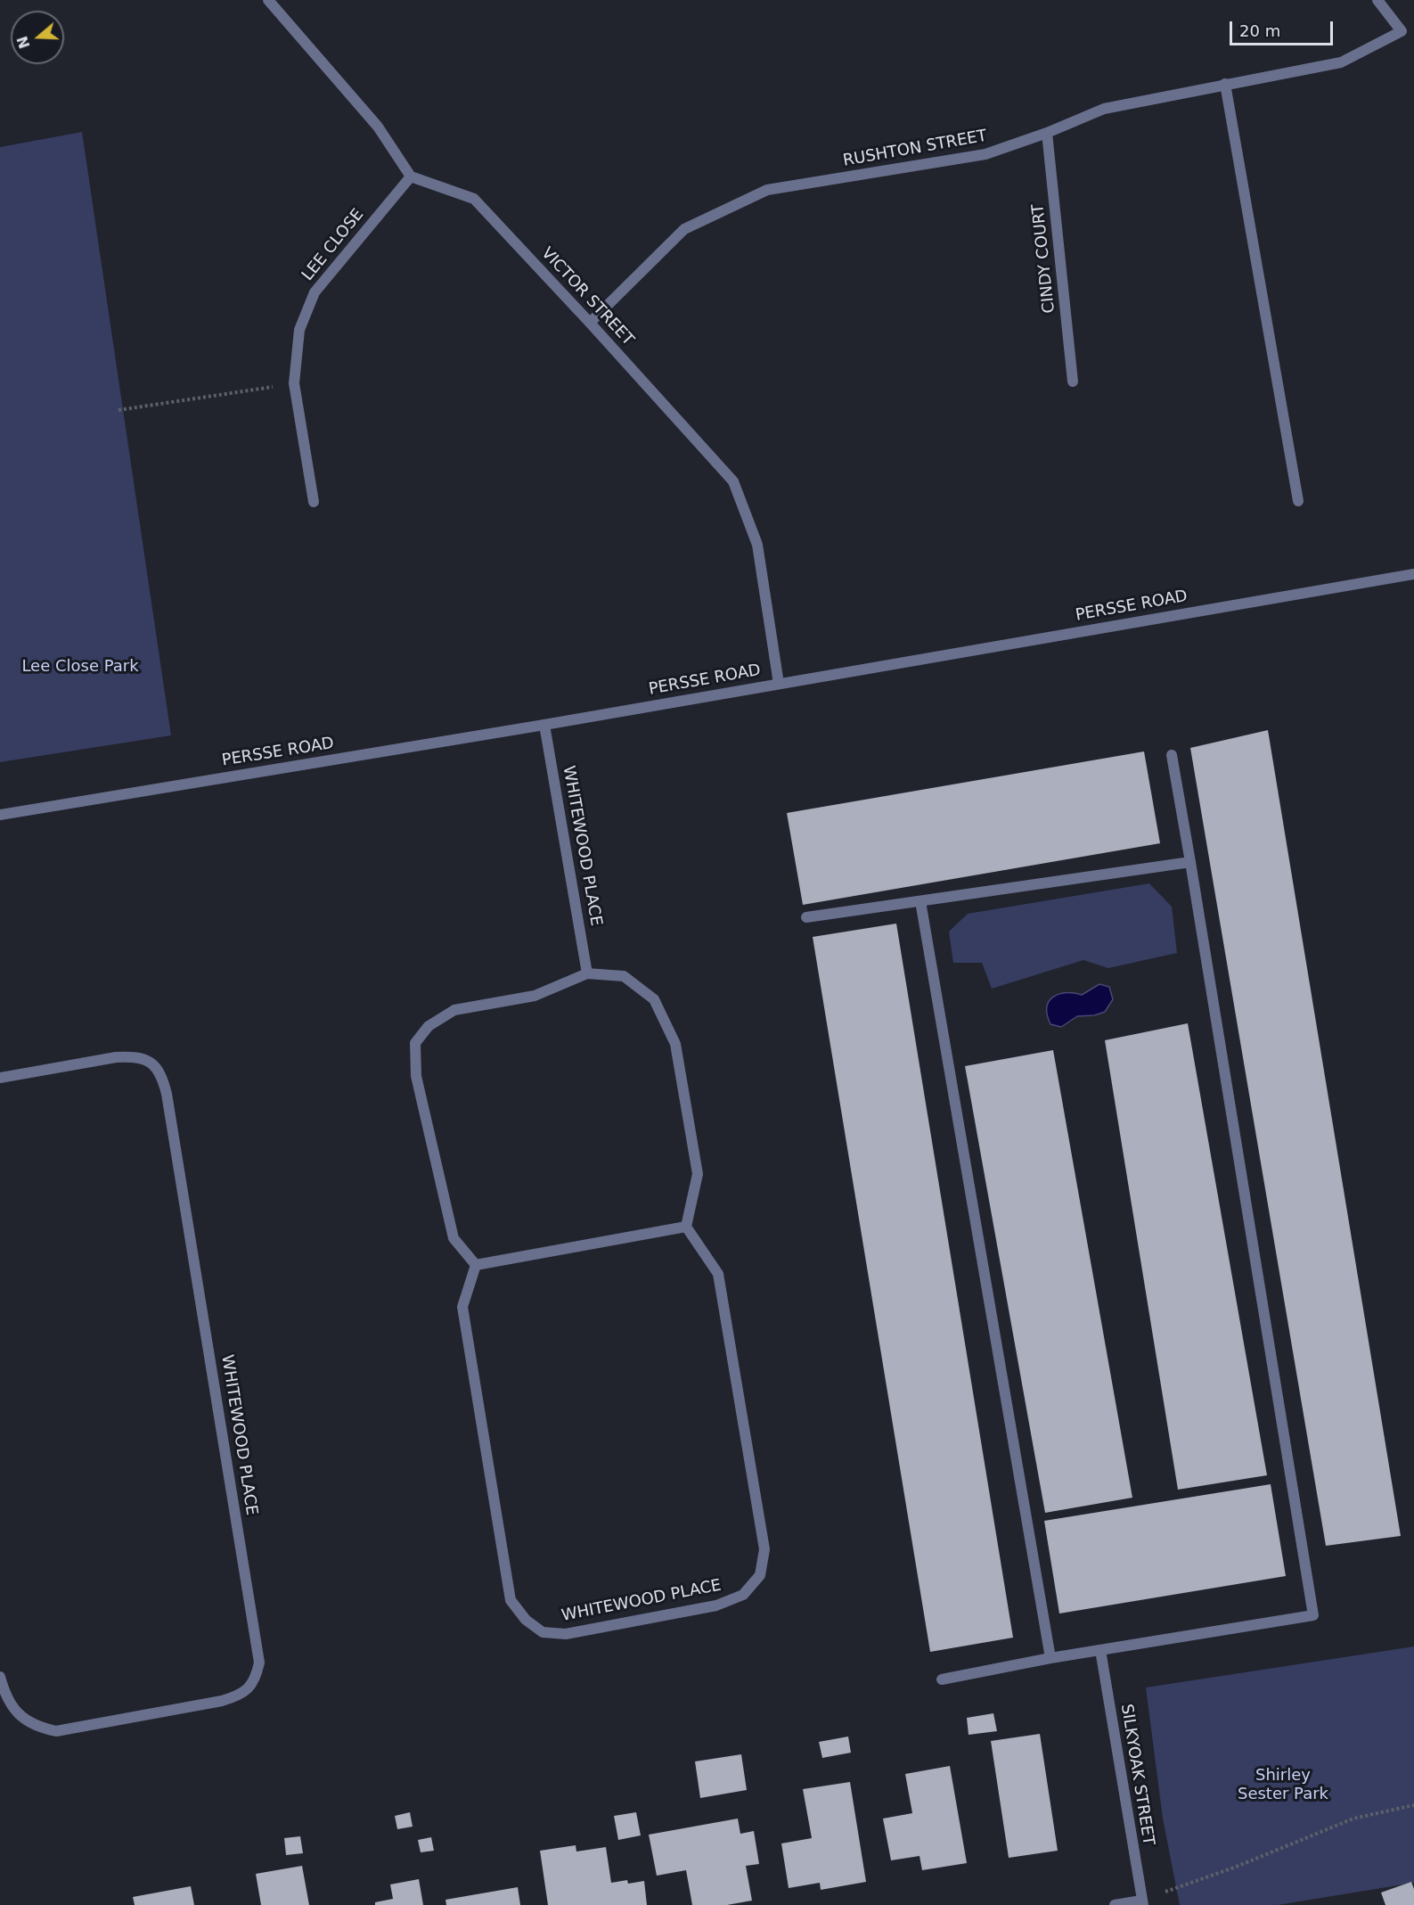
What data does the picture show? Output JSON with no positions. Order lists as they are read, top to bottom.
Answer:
{
  "streets": {
    "street": [
      "RUSHTON STREET",
      "LEE CLOSE",
      "CINDY COURT",
      "VICTOR STREET",
      "PERSSE ROAD",
      "WHITEWOOD PLACE",
      "SILKYOAK STREET"
    ]
  },
  "crossings": [
    ["RUSHTON STREET", "CINDY COURT"],
    ["RUSHTON STREET", "VICTOR STREET"],
    ["LEE CLOSE", "VICTOR STREET"],
    ["VICTOR STREET", "PERSSE ROAD"],
    ["PERSSE ROAD", "WHITEWOOD PLACE"]
  ],
  "parks": ["Lee Close Park", "Shirley Sester Park"],
  "scale_bar": "20 m",
  "north": "left"
}
